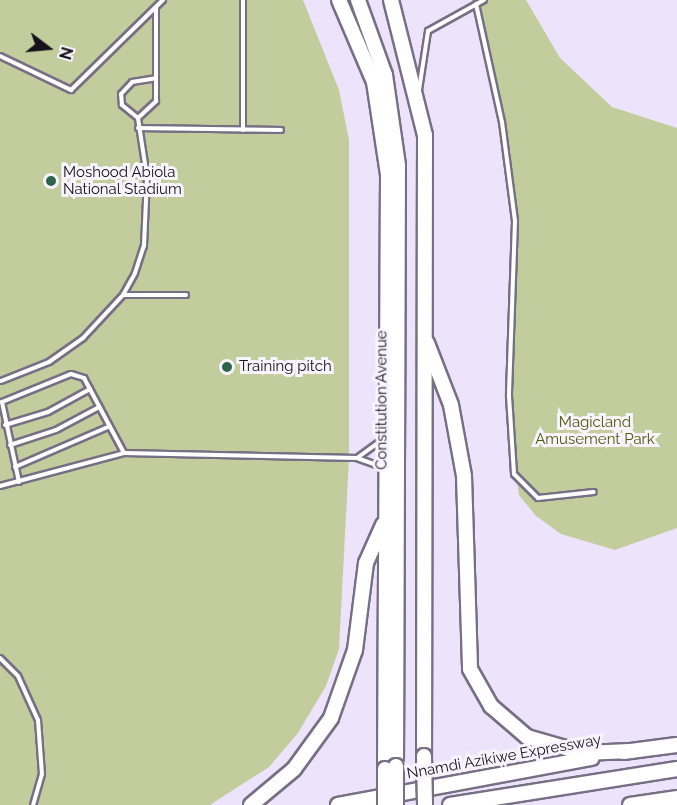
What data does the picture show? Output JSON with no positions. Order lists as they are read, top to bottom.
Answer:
{
  "streets": {
    "highway": ["Constitution Avenue", "Nnamdi Azikiwe Expressway"]
  },
  "parks": ["Magicland Amusement Park"],
  "places": ["Moshood Abiola National Stadium", "Training pitch"],
  "north": "right"
}
